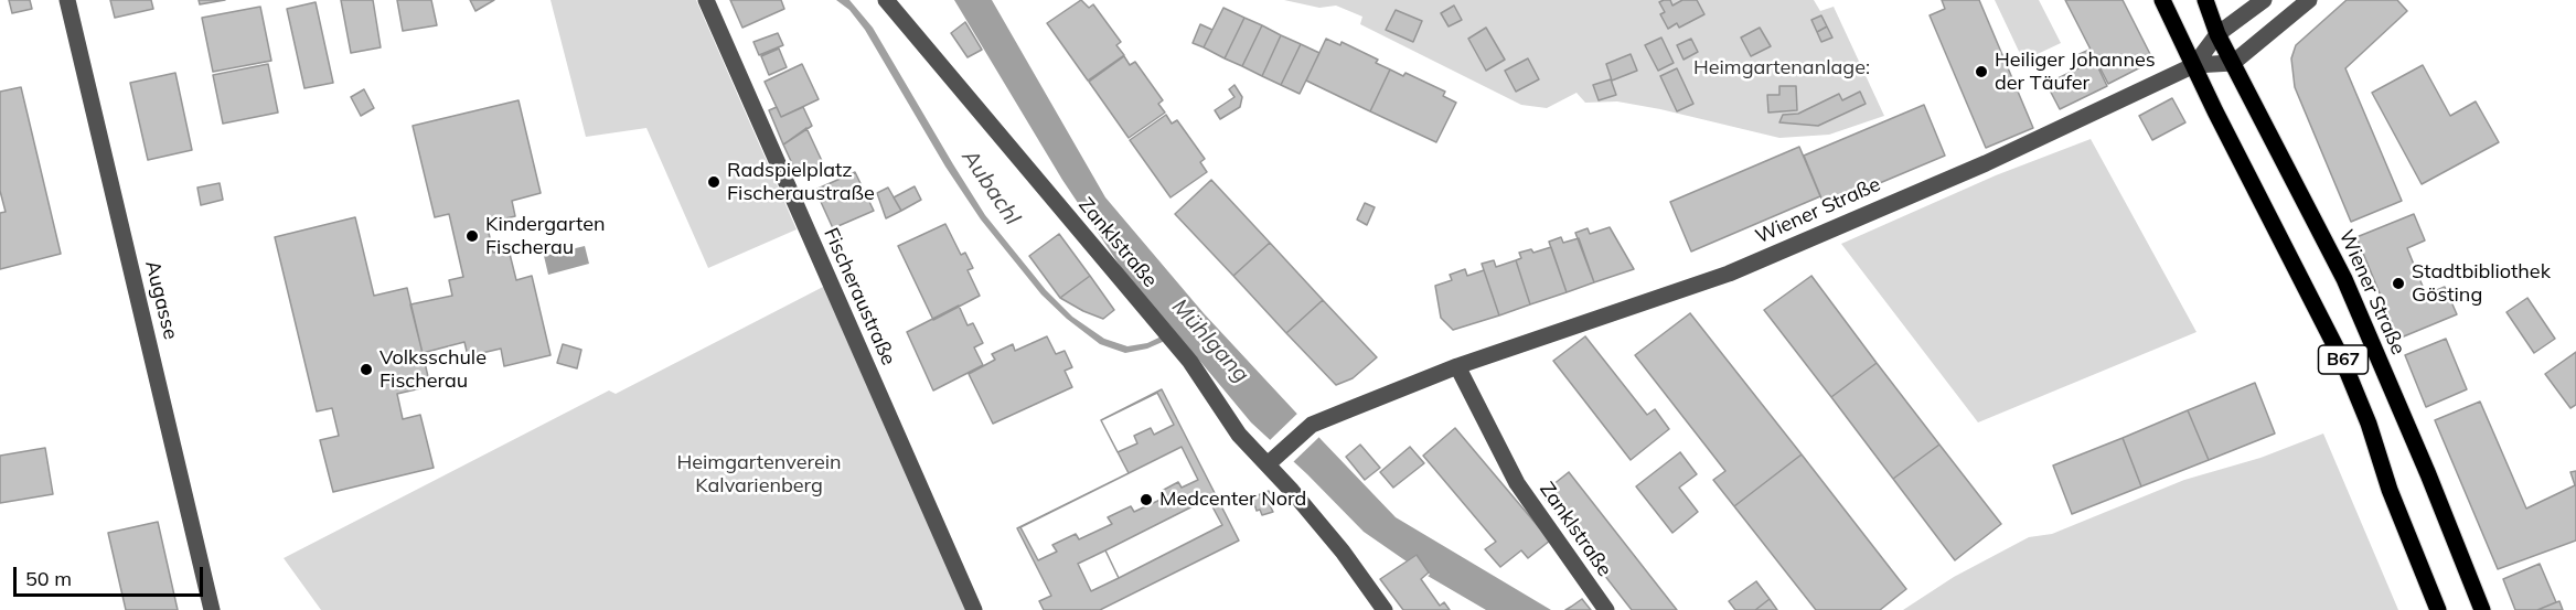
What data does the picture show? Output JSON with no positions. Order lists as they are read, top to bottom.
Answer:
{
  "streets": {
    "main road": ["Wiener Straße", "B67"],
    "street": ["Zanklstraße", "Fischeraustraße", "Augasse"]
  },
  "crossings": [
    ["Wiener Straße", "Zanklstraße"],
    ["Wiener Straße", "B67"]
  ],
  "water": ["Aubachl", "Mühlgang"],
  "parks": ["Heimgartenanlage:", "Heimgartenverein Kalvarienberg"],
  "places": [
    "Heiliger Johannes der Täufer",
    "Radspielplatz Fischeraustraße",
    "Kindergarten Fischerau",
    "Stadtbibliothek Gösting",
    "Volksschule Fischerau",
    "Medcenter Nord"
  ],
  "scale_bar": "50 m"
}
